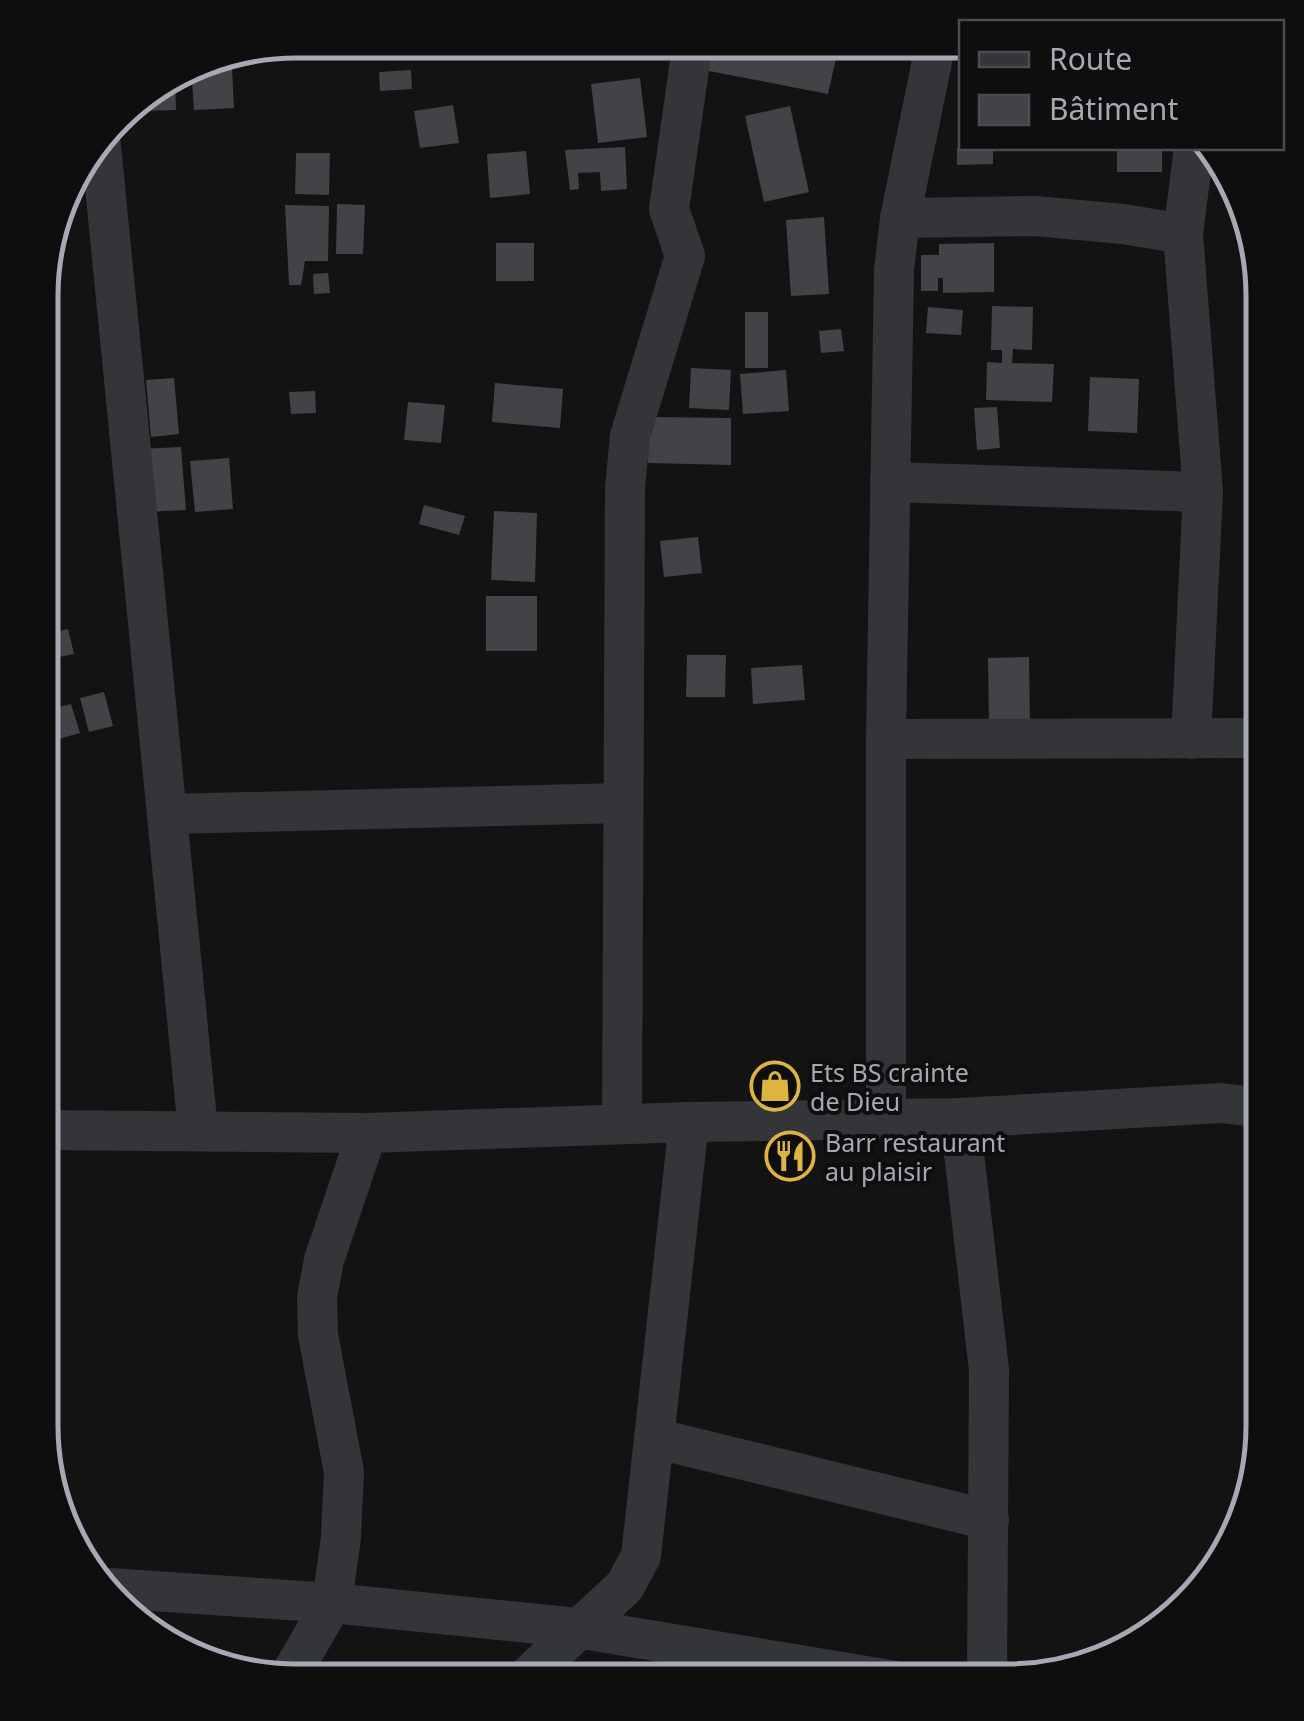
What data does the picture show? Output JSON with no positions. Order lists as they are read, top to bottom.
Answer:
{
  "places": {
    "shop": ["Ets BS crainte de Dieu"],
    "restaurant": ["Barr restaurant au plaisir"]
  },
  "legend": ["Route", "Bâtiment"]
}
